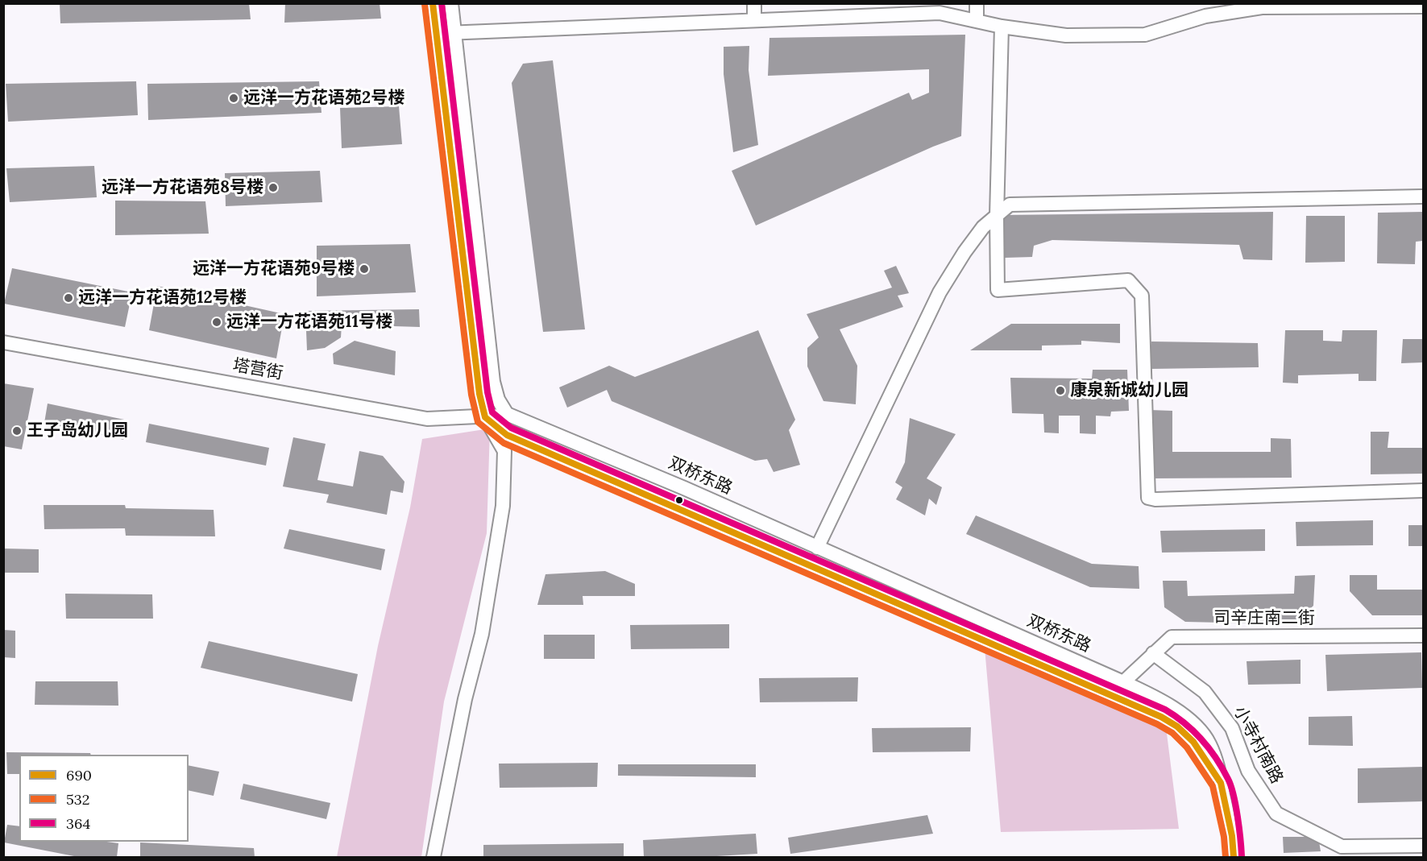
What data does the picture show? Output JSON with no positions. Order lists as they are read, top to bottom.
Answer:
{
  "streets": {
    "street": [
      "塔营街",
      "双桥东路",
      "司辛庄南二街",
      "小寺村南路"
    ]
  },
  "crossings": [
    ["塔营街", "双桥东路"],
    ["双桥东路", "司辛庄南二街"],
    ["司辛庄南二街", "小寺村南路"]
  ],
  "places": [
    "远洋一方花语苑2号楼",
    "远洋一方花语苑8号楼",
    "远洋一方花语苑9号楼",
    "远洋一方花语苑12号楼",
    "远洋一方花语苑11号楼",
    "康泉新城幼儿园",
    "王子岛幼儿园"
  ],
  "lines": ["transit line 690", "transit line 364", "transit line 532"],
  "legend": ["690", "532", "364"]
}
